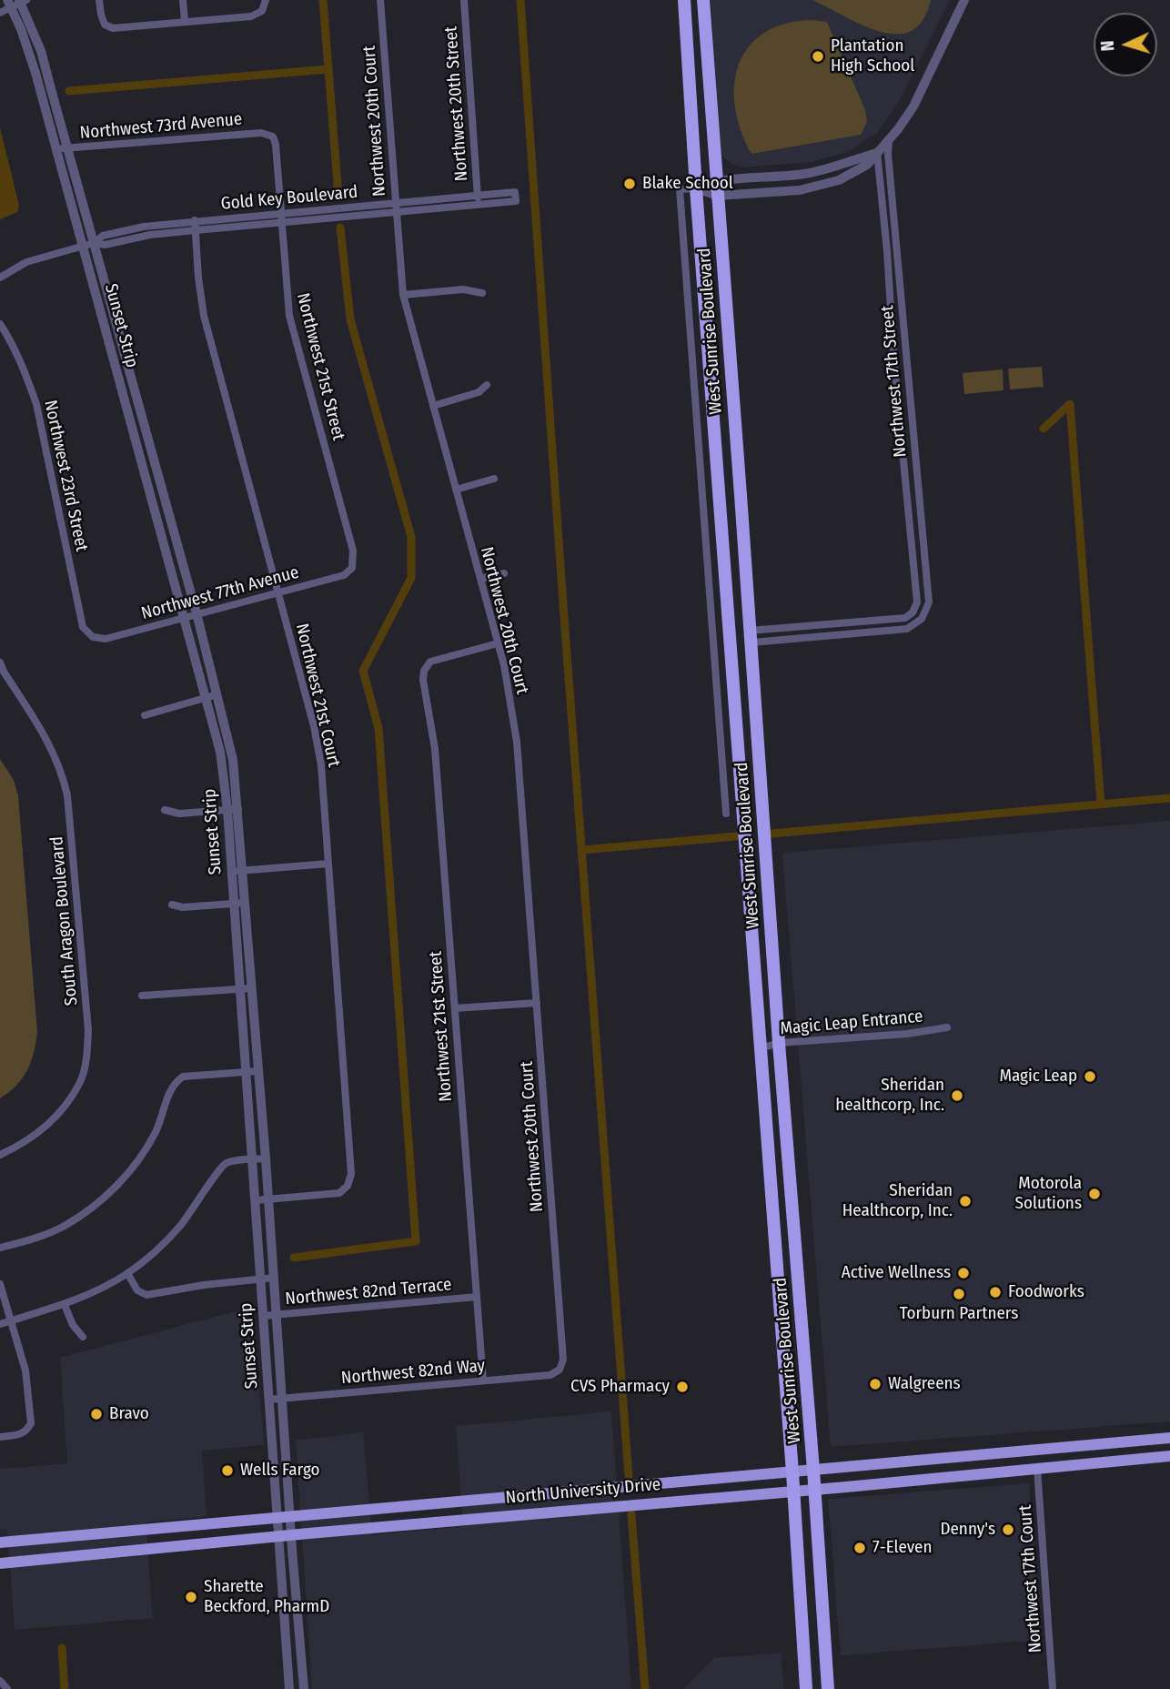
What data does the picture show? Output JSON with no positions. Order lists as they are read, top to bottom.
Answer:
{
  "streets": {
    "highway": ["West Sunrise Boulevard"],
    "main road": ["North University Drive"],
    "street": [
      "Northwest 20th Street",
      "Northwest 20th Court",
      "Northwest 73rd Avenue",
      "Gold Key Boulevard",
      "Sunset Strip",
      "Northwest 21st Street",
      "Northwest 17th Street",
      "Northwest 23rd Street",
      "Northwest 77th Avenue",
      "Northwest 21st Court",
      "South Aragon Boulevard",
      "Magic Leap Entrance",
      "Northwest 82nd Terrace",
      "Northwest 82nd Way",
      "Northwest 17th Court"
    ]
  },
  "crossings": [
    ["Northwest 20th Street", "Gold Key Boulevard"],
    ["Northwest 20th Court", "Gold Key Boulevard"],
    ["Northwest 20th Court", "Northwest 21st Street"],
    ["Northwest 20th Court", "Northwest 82nd Way"],
    ["Northwest 73rd Avenue", "Sunset Strip"],
    ["Northwest 73rd Avenue", "Northwest 21st Street"],
    ["Gold Key Boulevard", "Sunset Strip"],
    ["Gold Key Boulevard", "Northwest 21st Street"],
    ["Gold Key Boulevard", "Northwest 21st Court"],
    ["Sunset Strip", "Northwest 77th Avenue"],
    ["Sunset Strip", "Northwest 21st Court"],
    ["Sunset Strip", "Northwest 82nd Terrace"],
    ["Sunset Strip", "Northwest 82nd Way"],
    ["Sunset Strip", "North University Drive"],
    ["West Sunrise Boulevard", "Northwest 17th Street"],
    ["West Sunrise Boulevard", "Magic Leap Entrance"],
    ["West Sunrise Boulevard", "North University Drive"],
    ["Northwest 21st Street", "Northwest 77th Avenue"],
    ["Northwest 21st Street", "Northwest 82nd Terrace"],
    ["Northwest 21st Street", "Northwest 82nd Way"],
    ["Northwest 23rd Street", "Northwest 77th Avenue"],
    ["Northwest 77th Avenue", "Northwest 21st Court"],
    ["North University Drive", "Northwest 17th Court"]
  ],
  "places": [
    "Plantation High School",
    "Blake School",
    "Magic Leap",
    "Sheridan healthcorp, Inc.",
    "Motorola Solutions",
    "Sheridan Healthcorp, Inc.",
    "Active Wellness",
    "Foodworks",
    "Torburn Partners",
    "Walgreens",
    "CVS Pharmacy",
    "Bravo",
    "Wells Fargo",
    "Denny's",
    "7-Eleven",
    "Sharette Beckford, PharmD"
  ],
  "north": "left"
}
